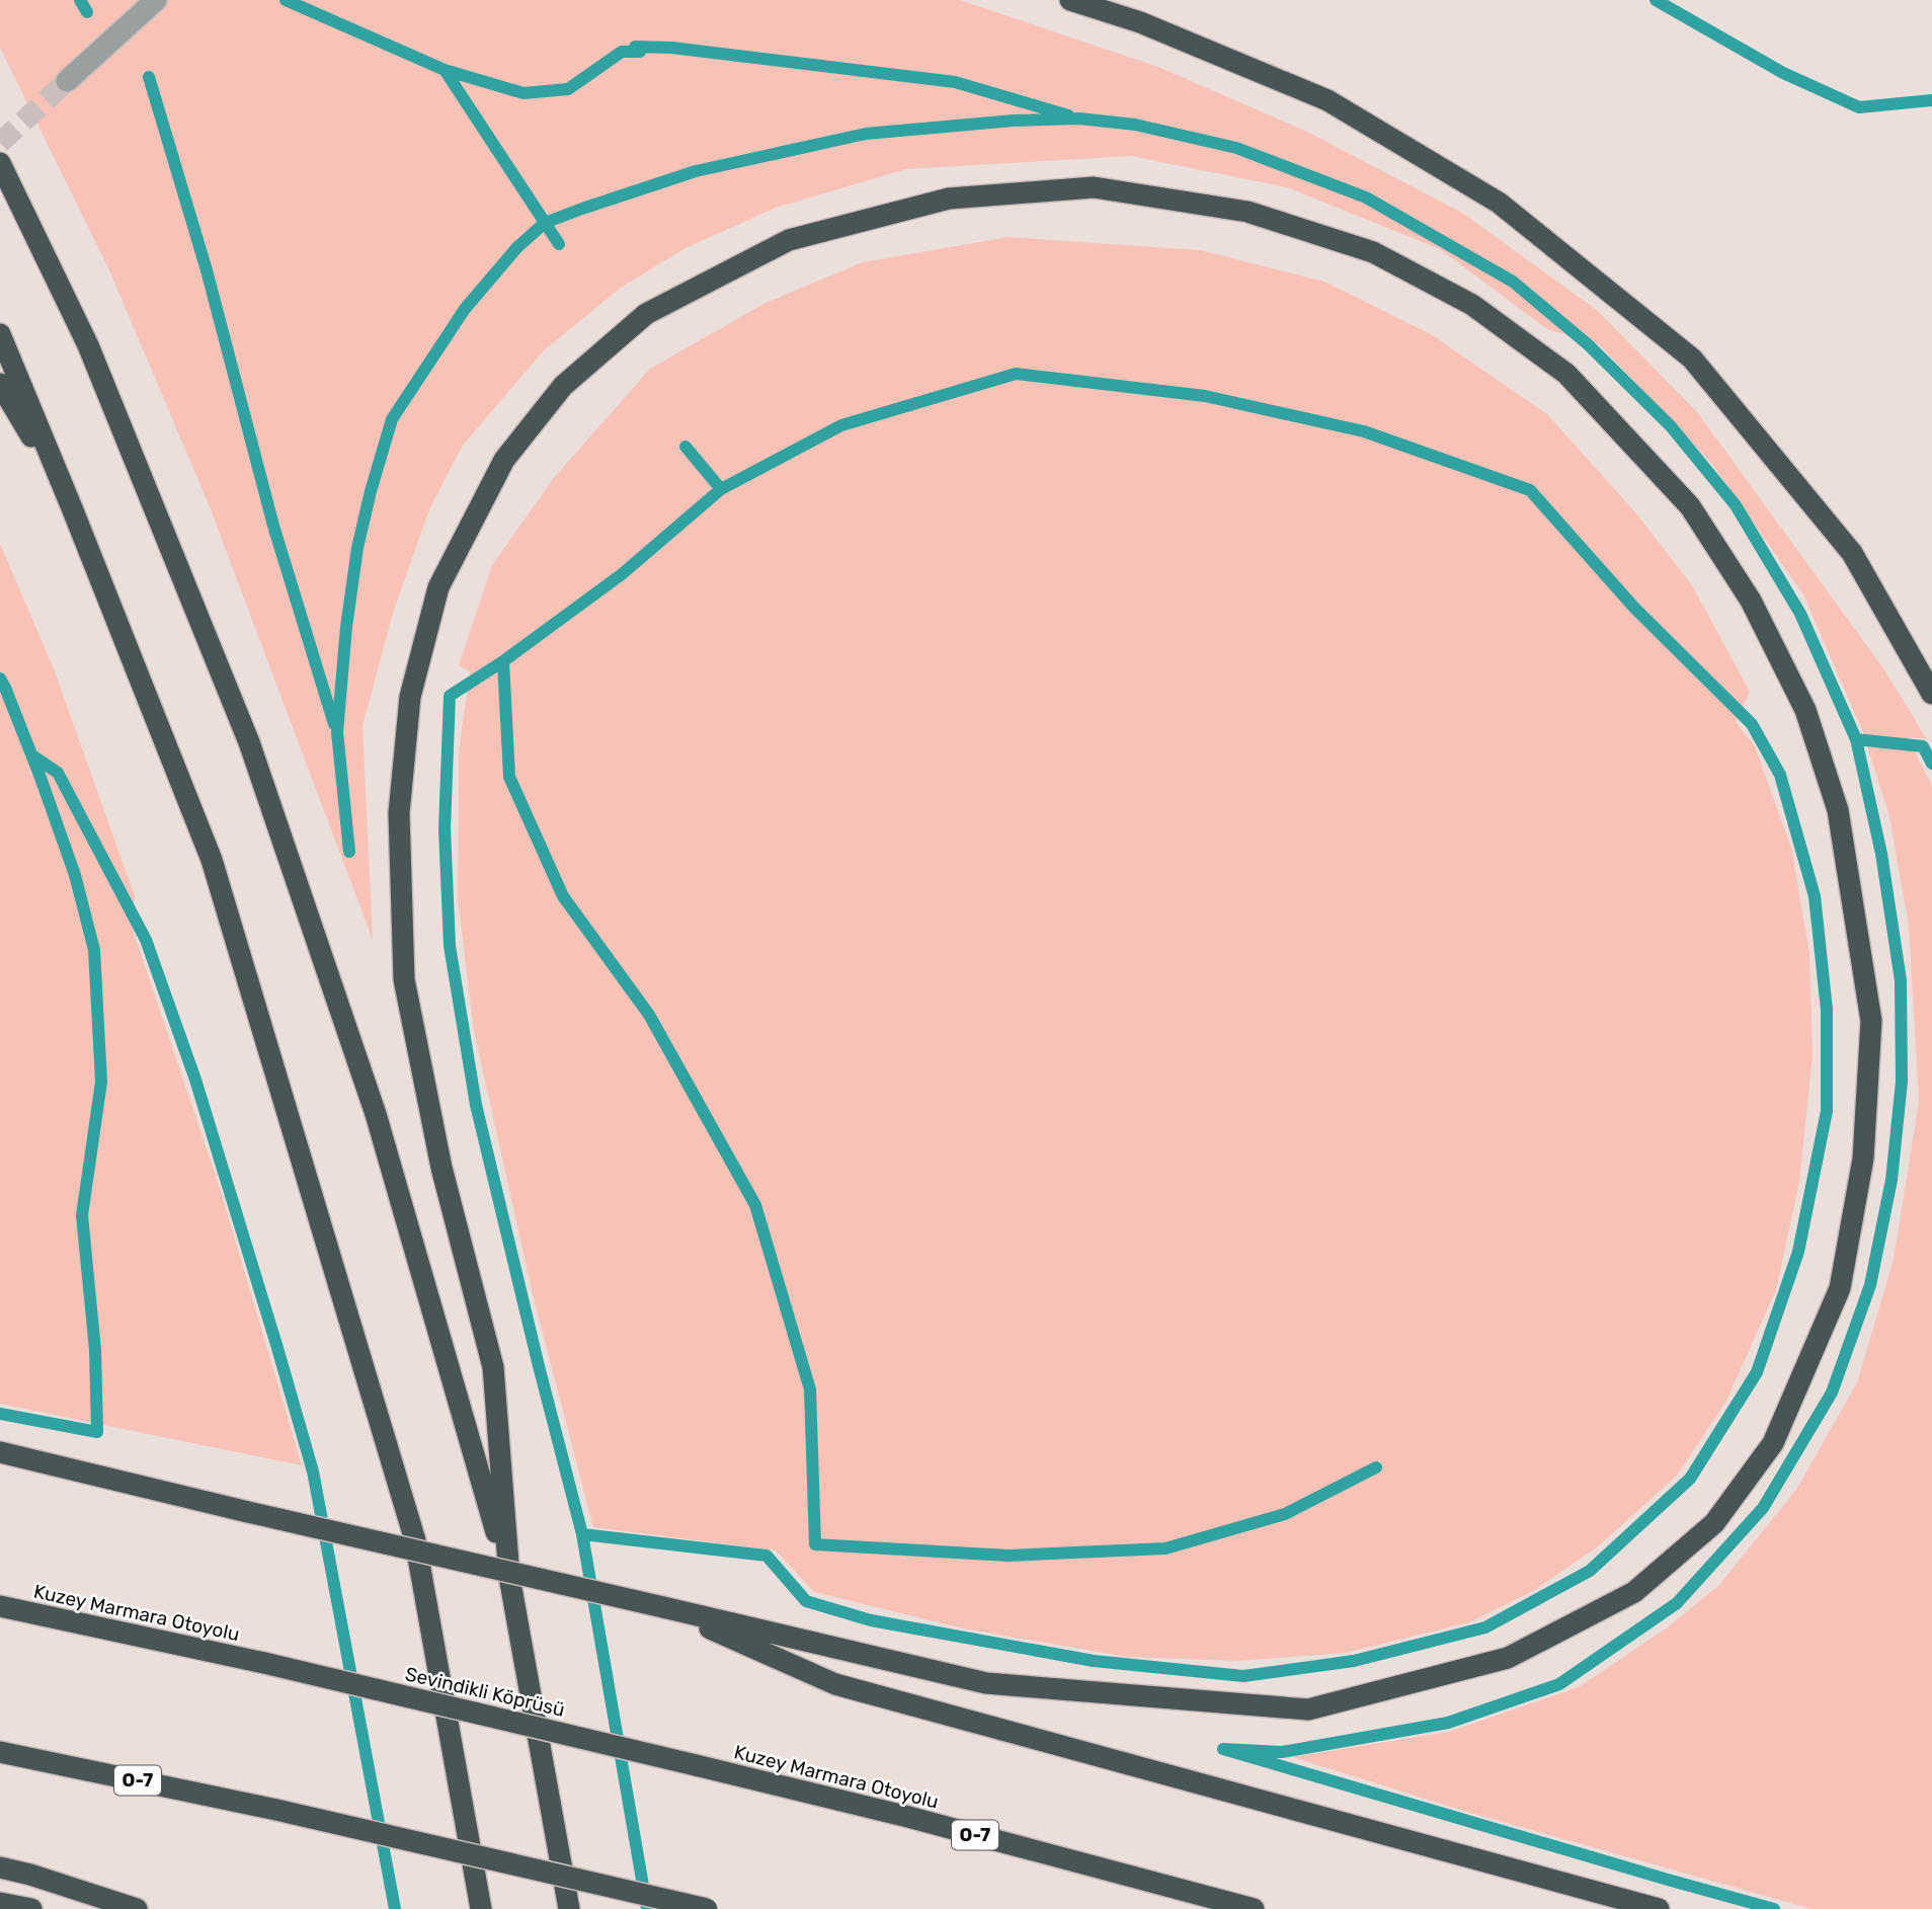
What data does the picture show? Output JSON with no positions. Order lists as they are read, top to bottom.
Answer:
{
  "streets": {
    "highway": ["Kuzey Marmara Otoyolu", "Sevindikli Köprüsü", "O-7"]
  },
  "crossings": [
    ["Kuzey Marmara Otoyolu", "Sevindikli Köprüsü"]
  ]
}
